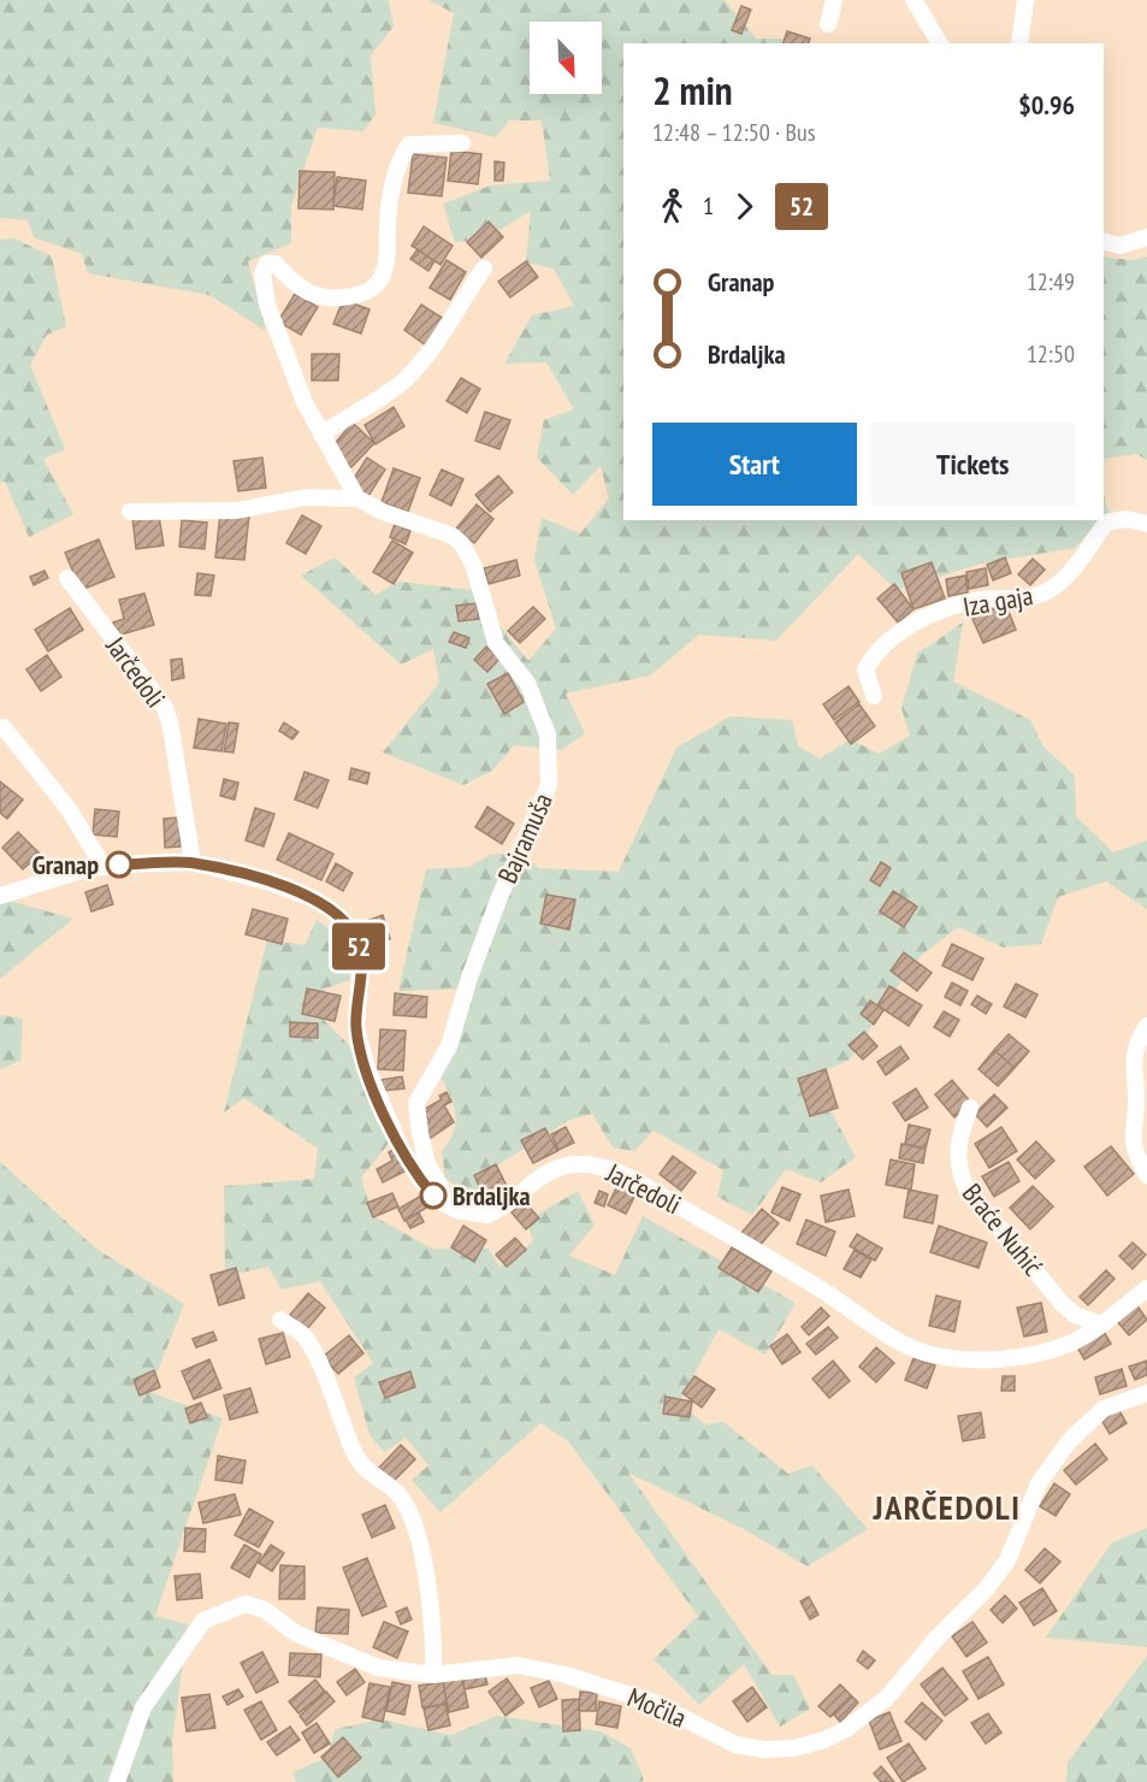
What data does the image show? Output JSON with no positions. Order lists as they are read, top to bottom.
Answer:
{
  "streets": {
    "street": [
      "Iza gaja",
      "Jarčedoli",
      "Bajramuša",
      "Braće Nuhić",
      "Močila"
    ]
  },
  "crossings": [
    ["Jarčedoli", "Bajramuša"],
    ["Jarčedoli", "Braće Nuhić"]
  ],
  "districts": ["JARČEDOLI"],
  "places": ["Granap", "Brdaljka"],
  "lines": ["bus line 52"],
  "north": "bottom right",
  "page": {
    "on_map": "52",
    "heading": ["2 min", "12:48 – 12:50 · Bus", "$0.96"],
    "legs": ["1", "52"],
    "list": [
      {
        "name": "Granap",
        "value": "12:49"
      },
      {
        "name": "Brdaljka",
        "value": "12:50"
      }
    ],
    "buttons": ["Start", "Tickets"]
  }
}
